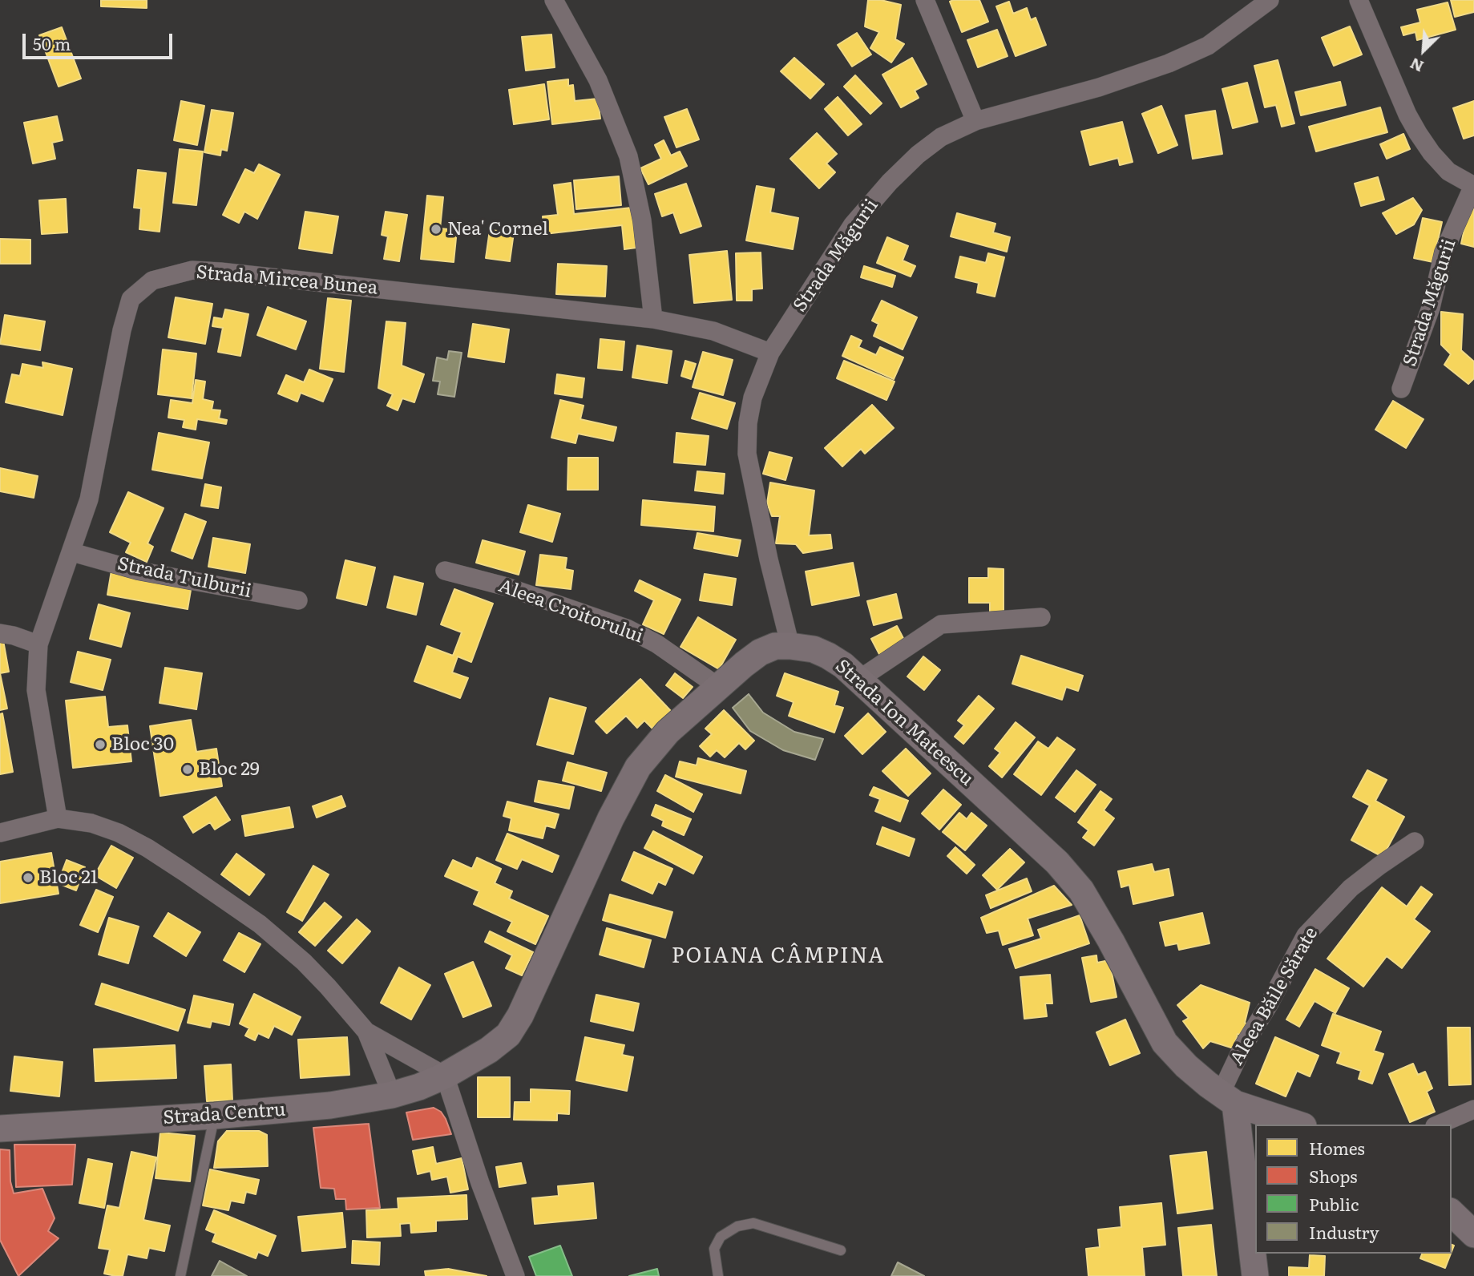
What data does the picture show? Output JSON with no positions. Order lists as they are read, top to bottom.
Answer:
{
  "streets": {
    "main road": ["Strada Ion Mateescu", "Strada Centru"],
    "street": [
      "Strada Măgurii",
      "Strada Mircea Bunea",
      "Strada Tulburii",
      "Aleea Croitorului",
      "Aleea Băile Sărate"
    ]
  },
  "crossings": [
    ["Strada Măgurii", "Strada Mircea Bunea"],
    ["Strada Măgurii", "Strada Ion Mateescu"],
    ["Strada Mircea Bunea", "Strada Tulburii"],
    ["Aleea Croitorului", "Strada Ion Mateescu"],
    ["Strada Ion Mateescu", "Aleea Băile Sărate"],
    ["Strada Ion Mateescu", "Strada Centru"]
  ],
  "districts": ["POIANA CÂMPINA"],
  "places": [
    "Nea' Cornel",
    "Bloc 30",
    "Bloc 29",
    "Bloc 21"
  ],
  "legend": [
    "Homes",
    "Shops",
    "Public",
    "Industry"
  ],
  "scale_bar": "50 m",
  "north": "bottom left"
}
